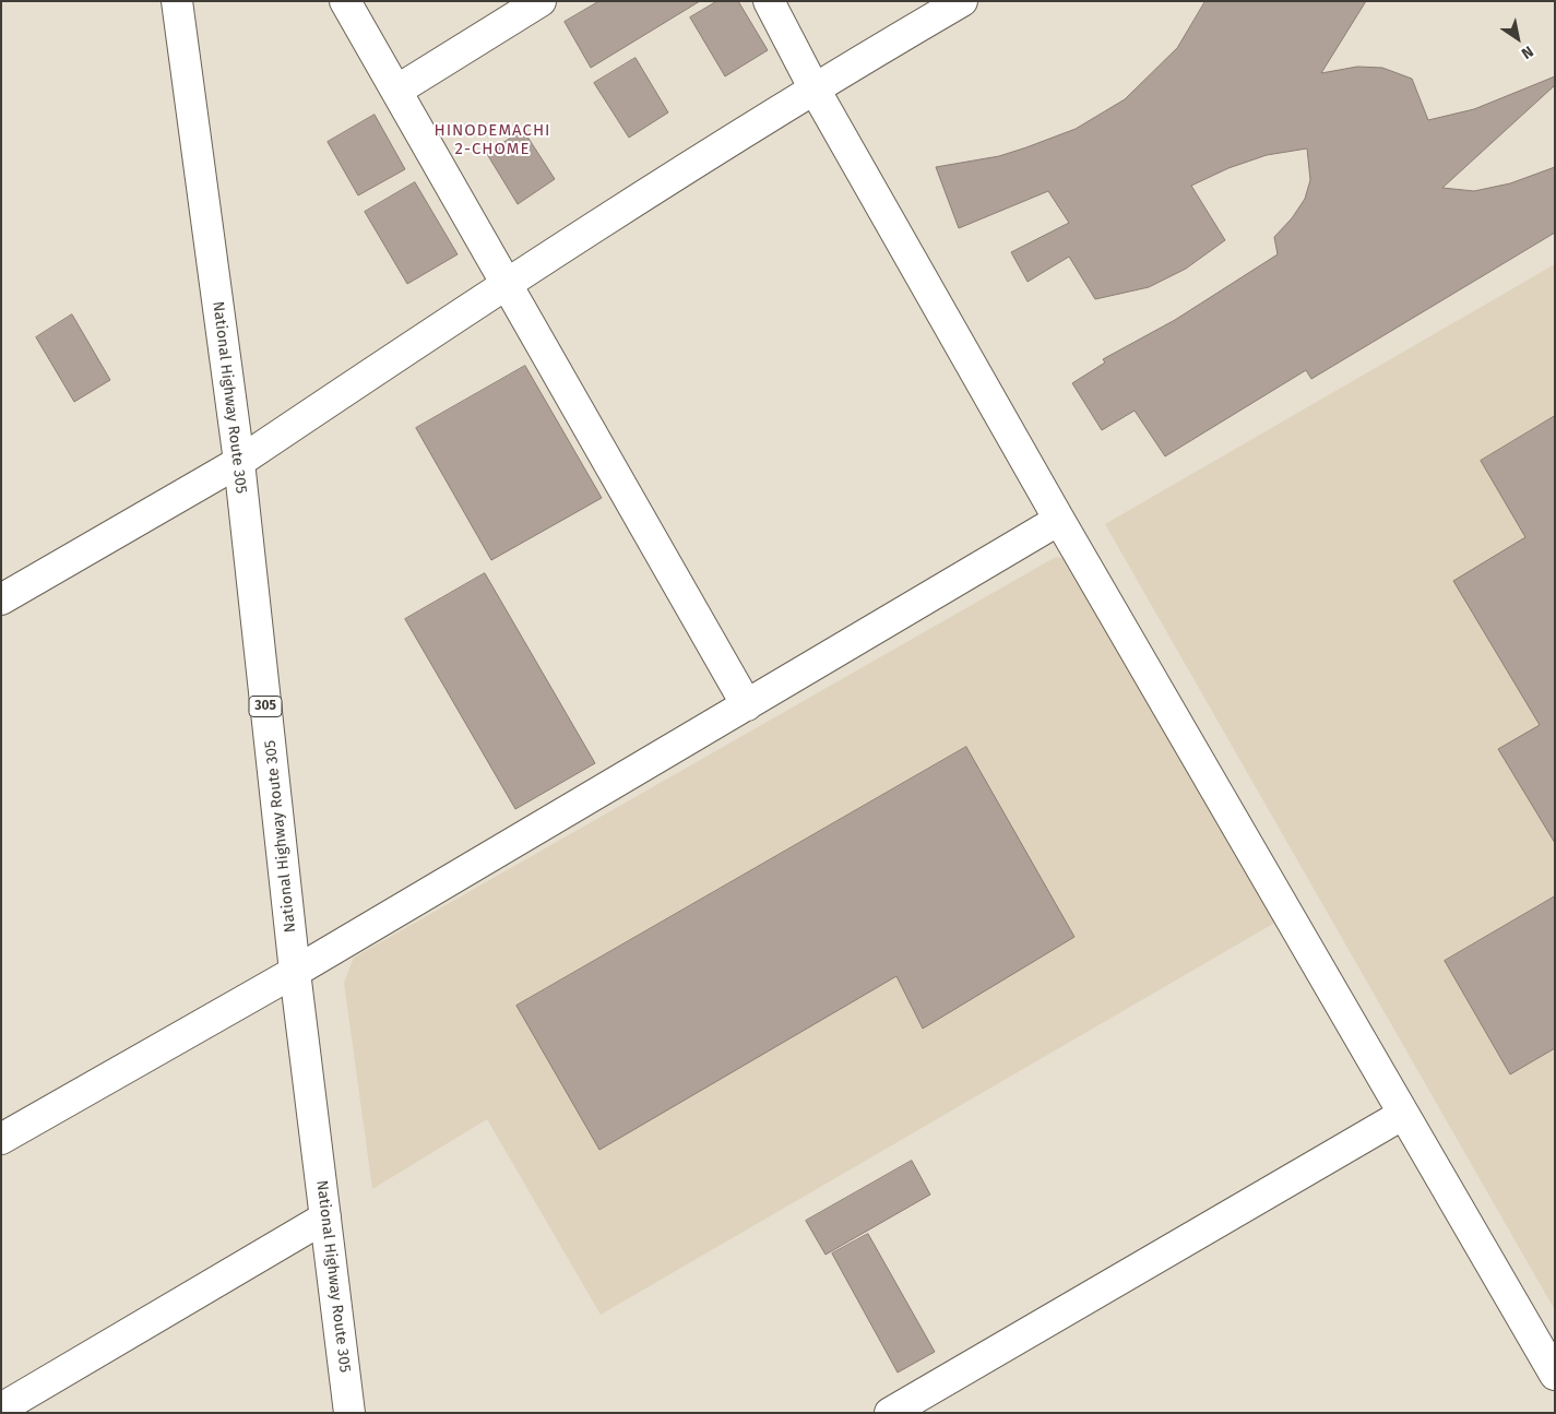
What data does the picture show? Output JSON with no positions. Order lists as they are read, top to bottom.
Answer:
{
  "streets": {
    "main road": ["National Highway Route 305", "305"]
  },
  "districts": ["HINODEMACHI 2-CHOME"],
  "north": "bottom right"
}
